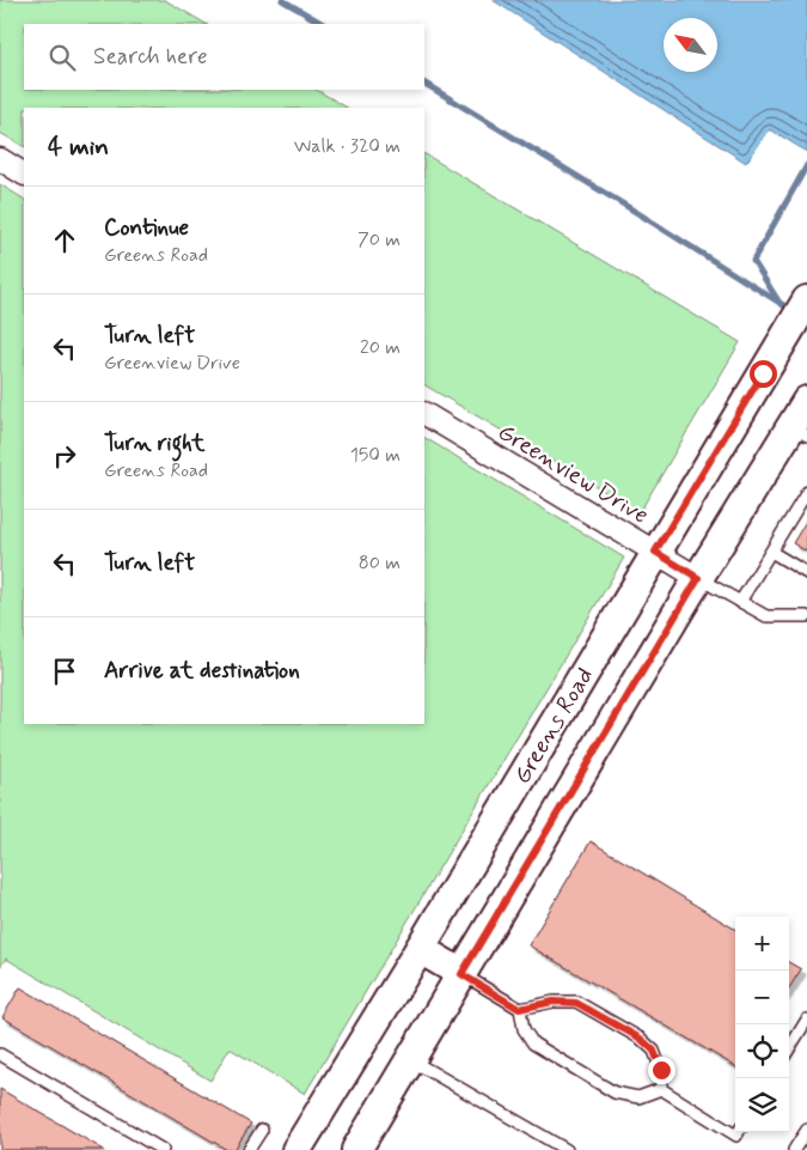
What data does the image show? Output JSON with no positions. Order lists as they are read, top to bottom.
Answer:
{
  "streets": {
    "main road": ["Greens Road"],
    "street": ["Greenview Drive"]
  },
  "crossings": [
    ["Greenview Drive", "Greens Road"]
  ],
  "north": "top left",
  "page": {
    "search": "Search here",
    "heading": ["4 min", "Walk · 320 m"],
    "list": [
      ["Continue", "Greens Road", "70 m"],
      ["Turn left", "Greenview Drive", "20 m"],
      ["Turn right", "Greens Road", "150 m"],
      ["Turn left", "80 m"],
      "Arrive at destination"
    ],
    "map_buttons": ["+", "−"]
  }
}
